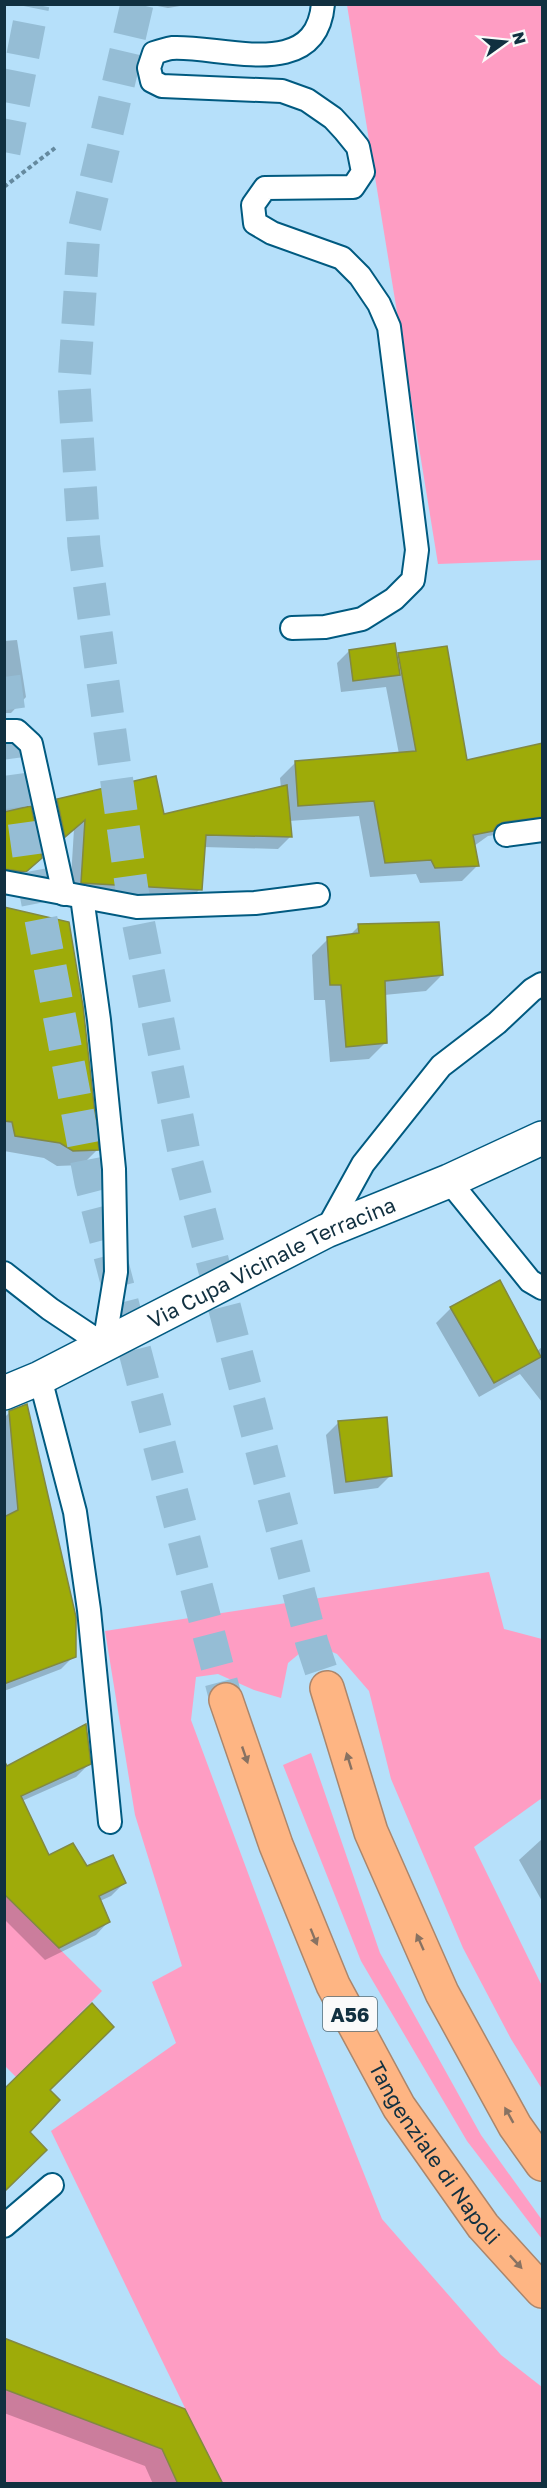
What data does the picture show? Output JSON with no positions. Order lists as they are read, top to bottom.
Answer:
{
  "streets": {
    "highway": ["A56", "Tangenziale di Napoli"],
    "street": ["Via Cupa Vicinale Terracina"]
  },
  "north": "right"
}
